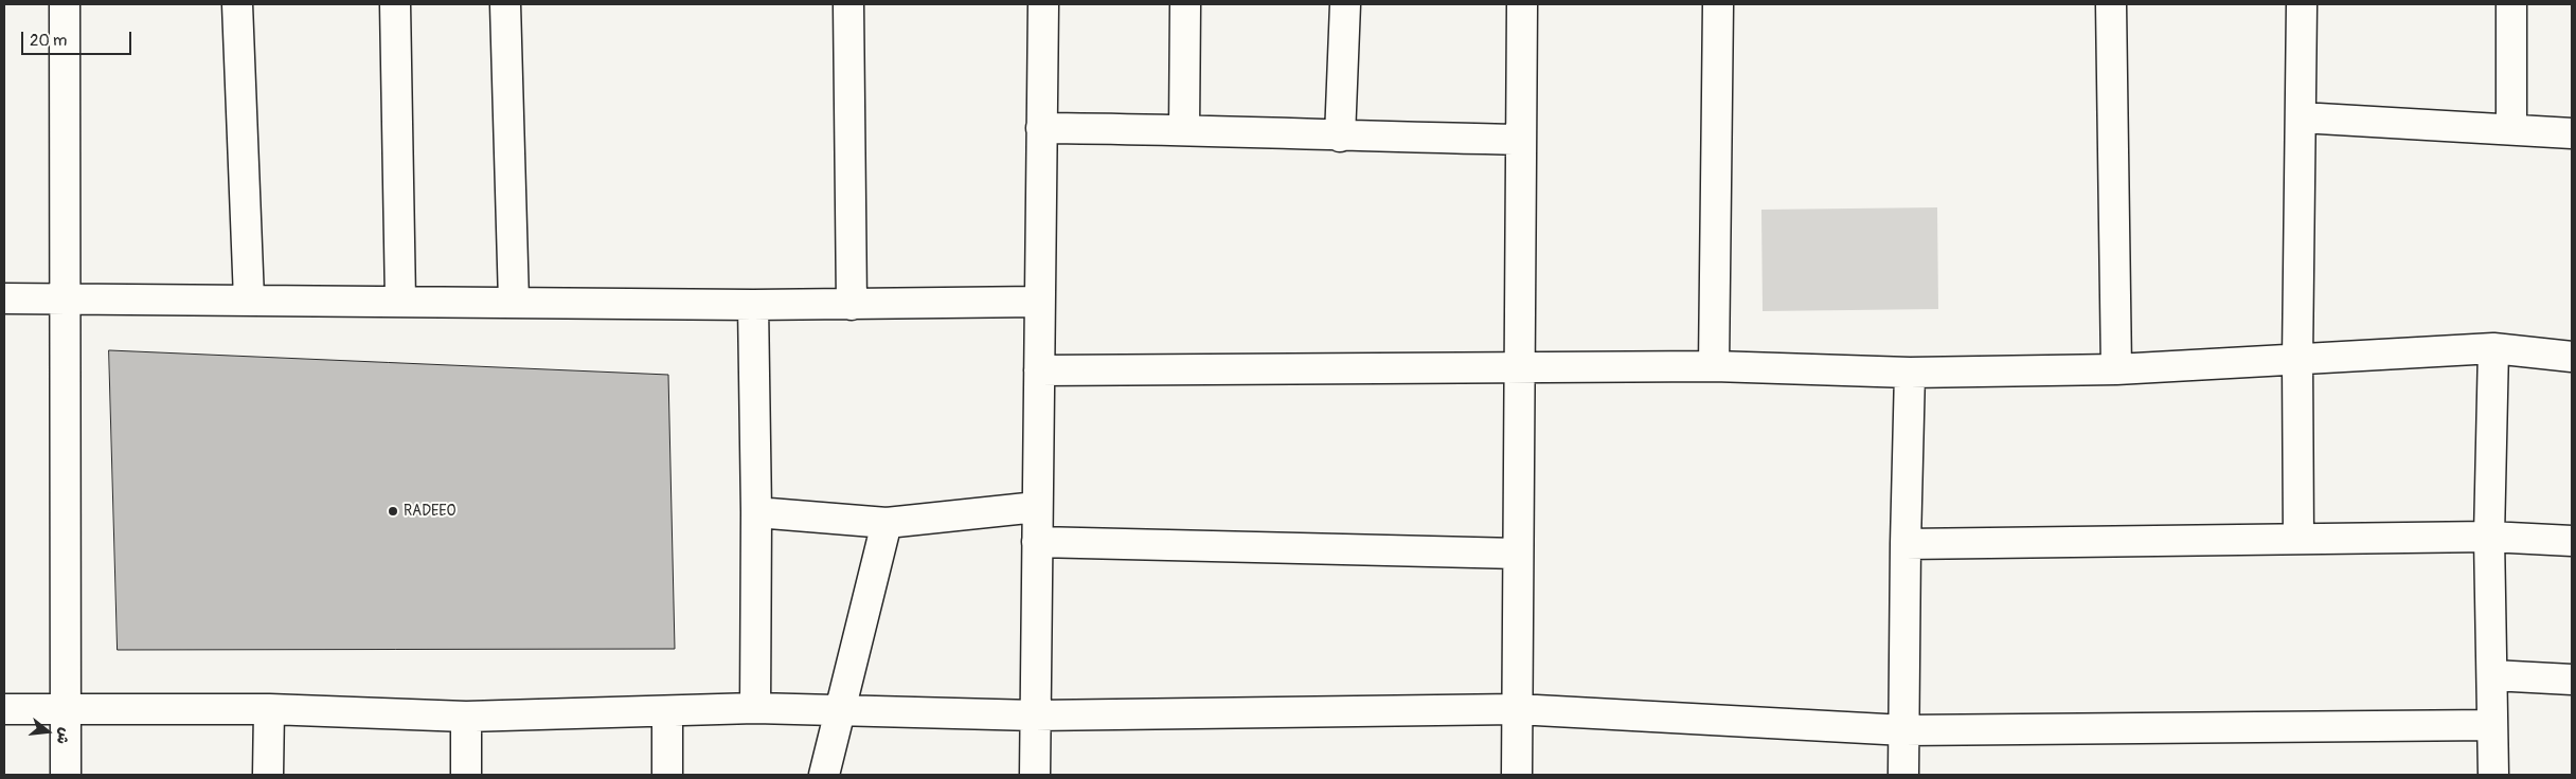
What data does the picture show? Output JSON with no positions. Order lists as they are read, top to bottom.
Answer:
{
  "places": ["RADEEO"],
  "scale_bar": "20 m",
  "north": "right"
}
